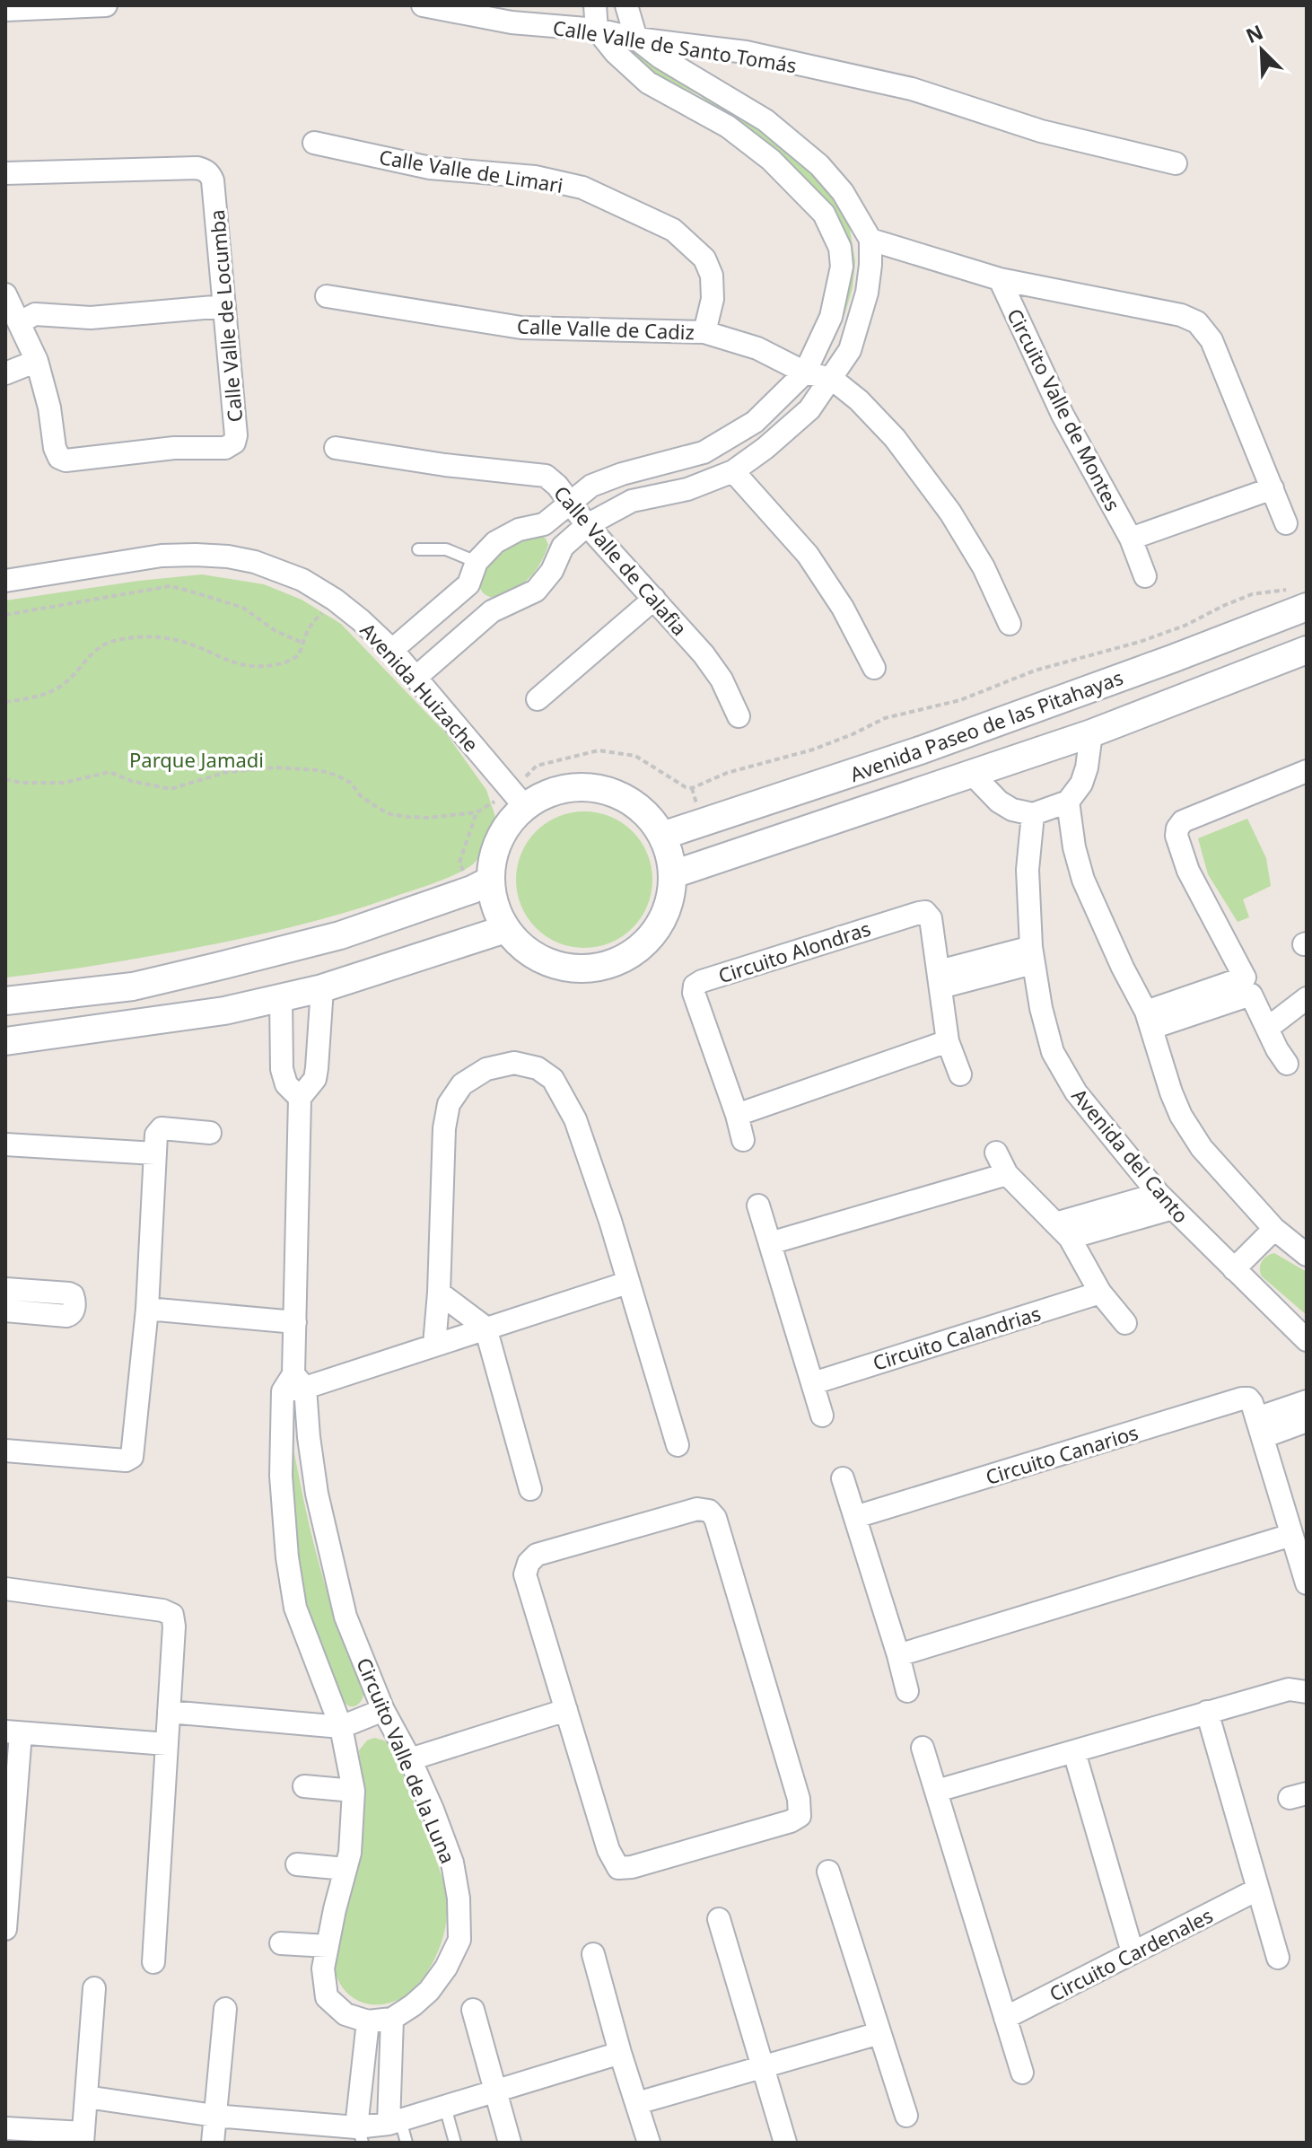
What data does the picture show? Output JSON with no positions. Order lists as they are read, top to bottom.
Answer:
{
  "streets": {
    "street": [
      "Calle Valle de Santo Tomás",
      "Calle Valle de Limari",
      "Calle Valle de Locumba",
      "Calle Valle de Cadiz",
      "Circuito Valle de Montes",
      "Calle Valle de Calafia",
      "Avenida Huizache",
      "Avenida Paseo de las Pitahayas",
      "Circuito Alondras",
      "Avenida del Canto",
      "Circuito Calandrias",
      "Circuito Canarios",
      "Circuito Valle de la Luna",
      "Circuito Cardenales"
    ]
  },
  "crossings": [
    ["Calle Valle de Limari", "Calle Valle de Cadiz"],
    ["Avenida Huizache", "Avenida Paseo de las Pitahayas"]
  ],
  "parks": ["Parque Jamadi"],
  "north": "top left"
}
